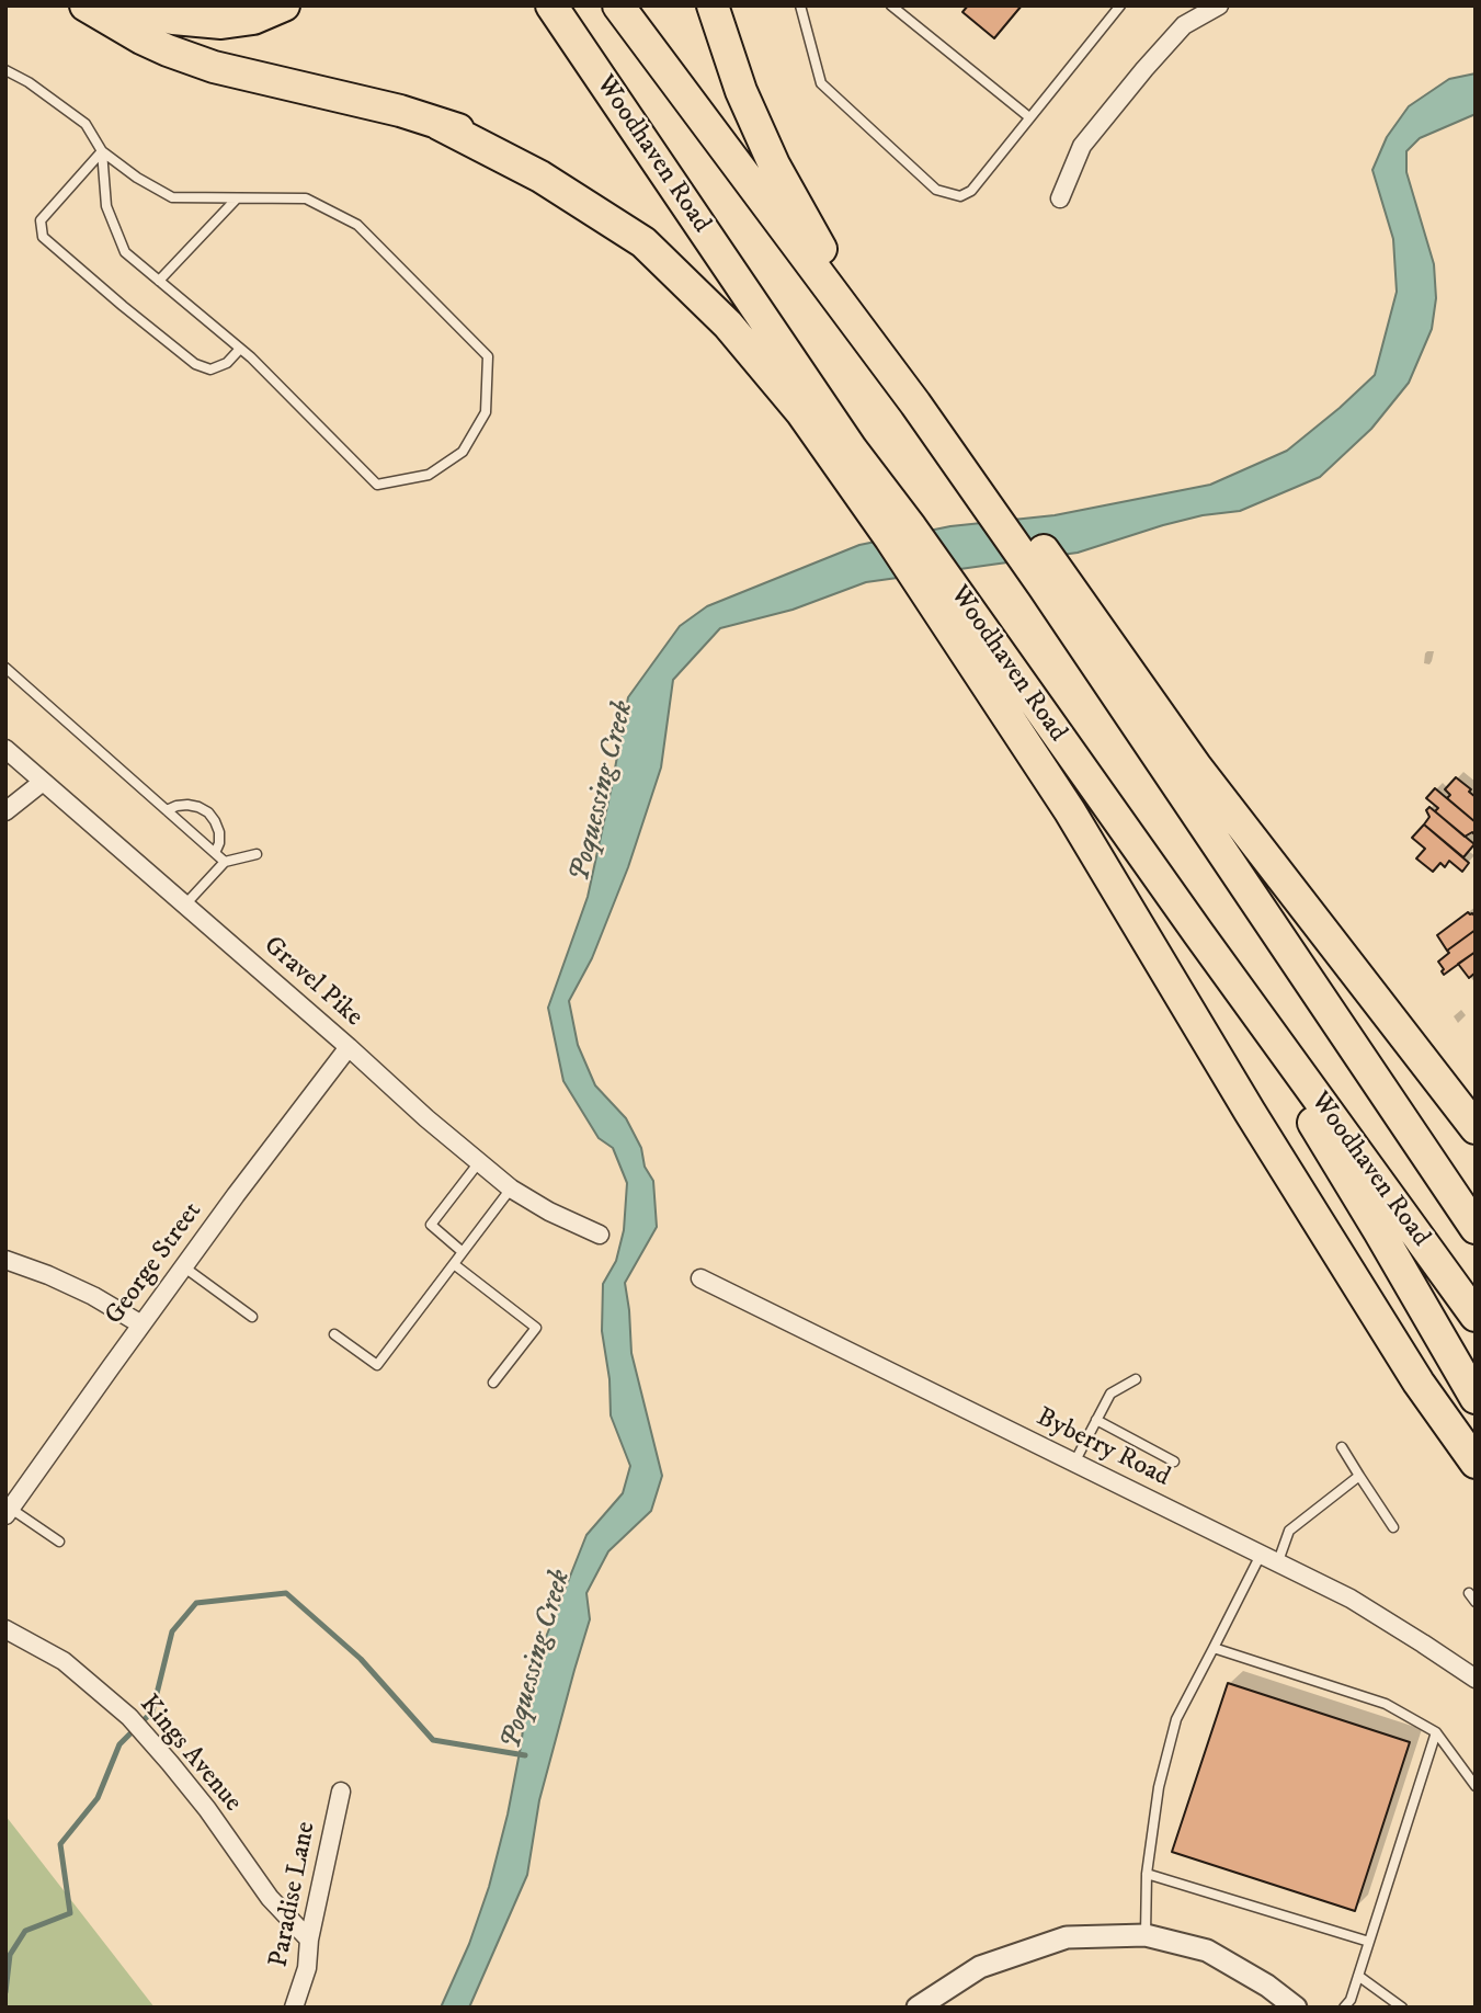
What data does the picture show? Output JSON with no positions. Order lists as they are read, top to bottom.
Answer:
{
  "streets": {
    "highway": ["Woodhaven Road"],
    "street": [
      "Gravel Pike",
      "George Street",
      "Byberry Road",
      "Kings Avenue",
      "Paradise Lane"
    ]
  },
  "crossings": [
    ["Gravel Pike", "George Street"],
    ["Kings Avenue", "Paradise Lane"]
  ],
  "water": ["Poquessing Creek"]
}
